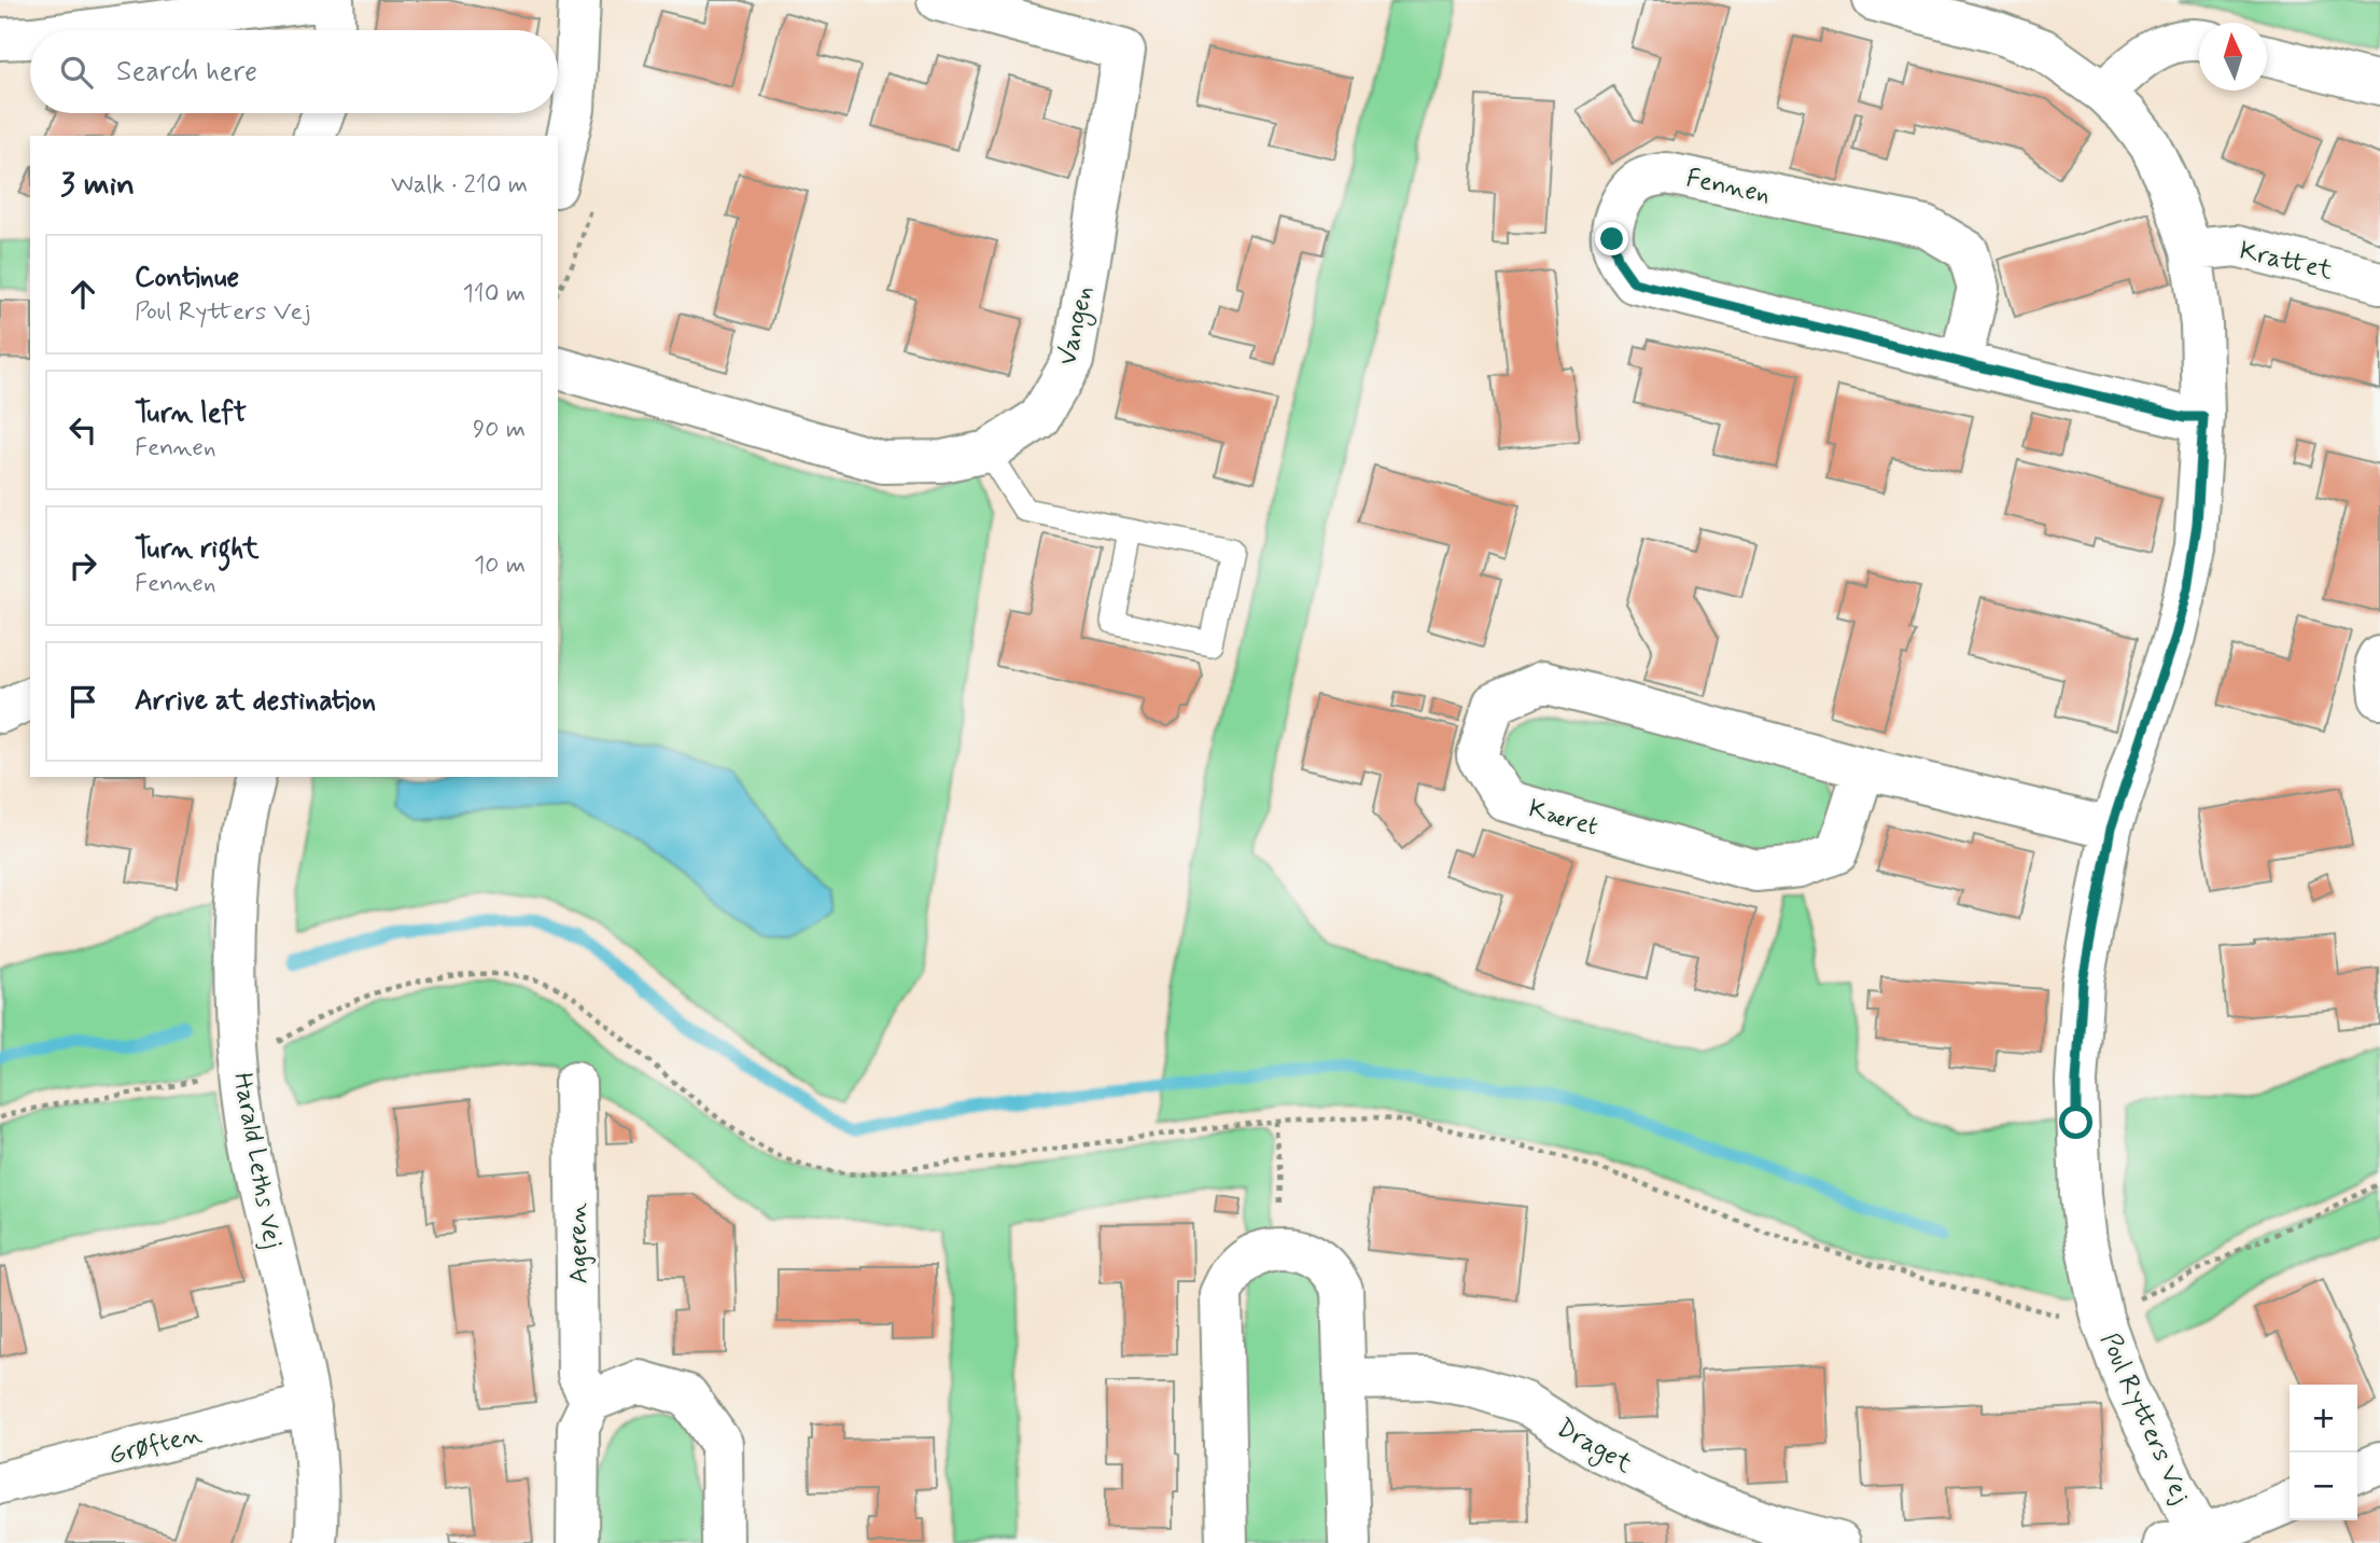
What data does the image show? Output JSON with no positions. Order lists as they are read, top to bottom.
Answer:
{
  "streets": {
    "street": [
      "Fennen",
      "Krattet",
      "Vangen",
      "Kæret",
      "Harald Leths Vej",
      "Ageren",
      "Poul Rytters Vej",
      "Grøften",
      "Draget"
    ]
  },
  "crossings": [
    ["Fennen", "Poul Rytters Vej"],
    ["Krattet", "Poul Rytters Vej"],
    ["Kæret", "Poul Rytters Vej"],
    ["Harald Leths Vej", "Grøften"]
  ],
  "north": "top",
  "page": {
    "search": "Search here",
    "heading": ["3 min", "Walk · 210 m"],
    "list": [
      ["Continue", "Poul Rytters Vej", "110 m"],
      ["Turn left", "Fennen", "90 m"],
      ["Turn right", "Fennen", "10 m"],
      "Arrive at destination"
    ],
    "map_buttons": ["+", "−"]
  }
}
